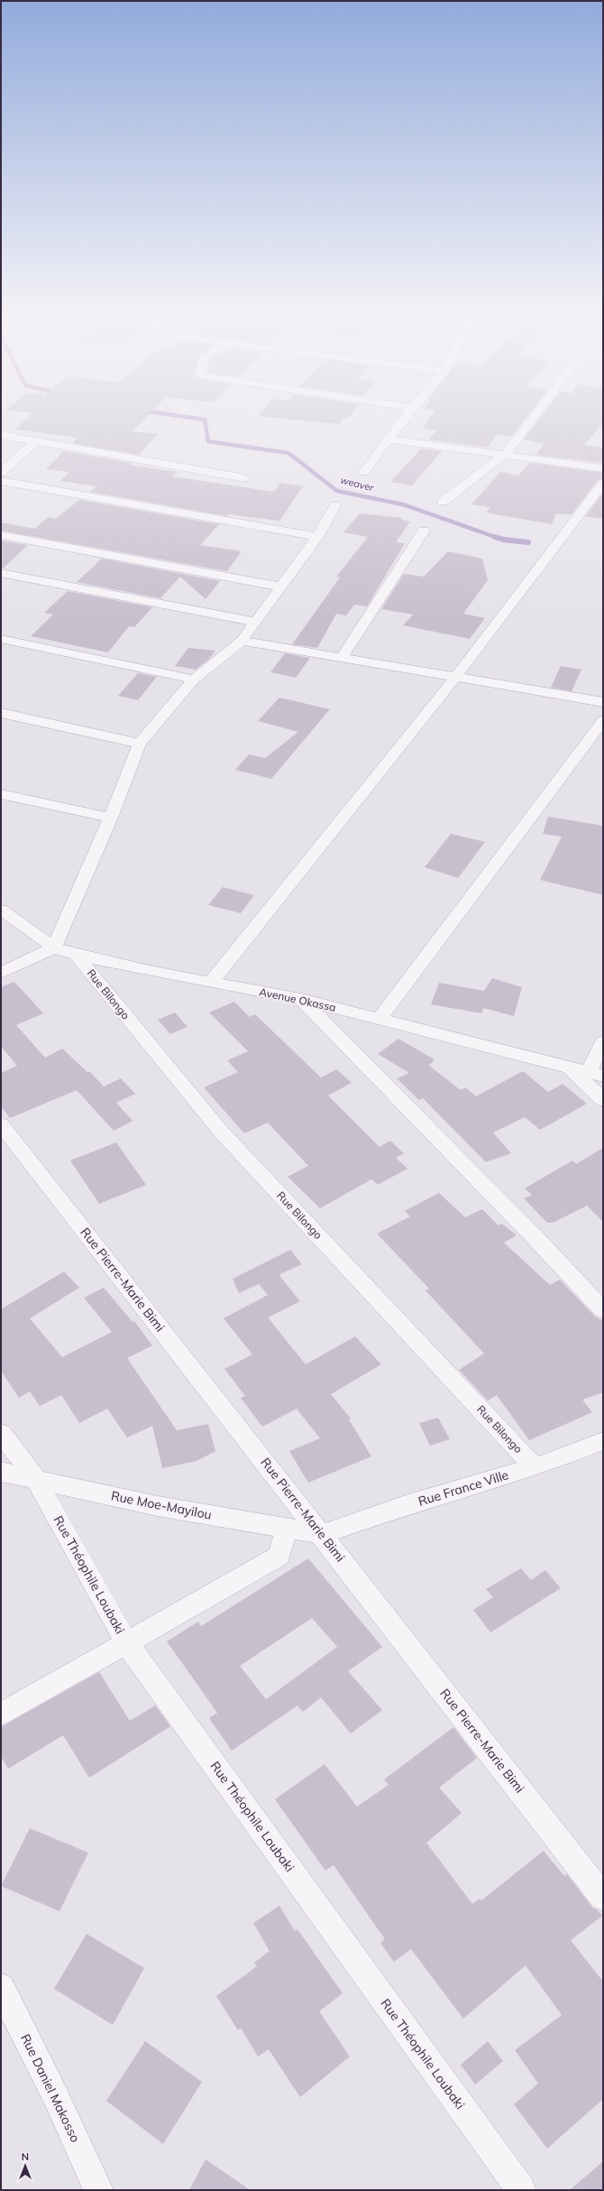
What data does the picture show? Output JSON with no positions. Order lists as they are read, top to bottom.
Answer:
{
  "streets": {
    "street": [
      "Rue Bilongo",
      "Avenue Okassa",
      "Rue Pierre-Marie Bimi",
      "Rue France Ville",
      "Rue Moe-Mayilou",
      "Rue Théophile Loubaki",
      "Rue Daniel Makosso"
    ]
  },
  "crossings": [
    ["Rue Bilongo", "Avenue Okassa"],
    ["Rue Bilongo", "Rue France Ville"],
    ["Rue Pierre-Marie Bimi", "Rue France Ville"],
    ["Rue Pierre-Marie Bimi", "Rue Moe-Mayilou"],
    ["Rue France Ville", "Rue Moe-Mayilou"],
    ["Rue Moe-Mayilou", "Rue Théophile Loubaki"]
  ],
  "water": ["weaver"],
  "north": "top"
}
